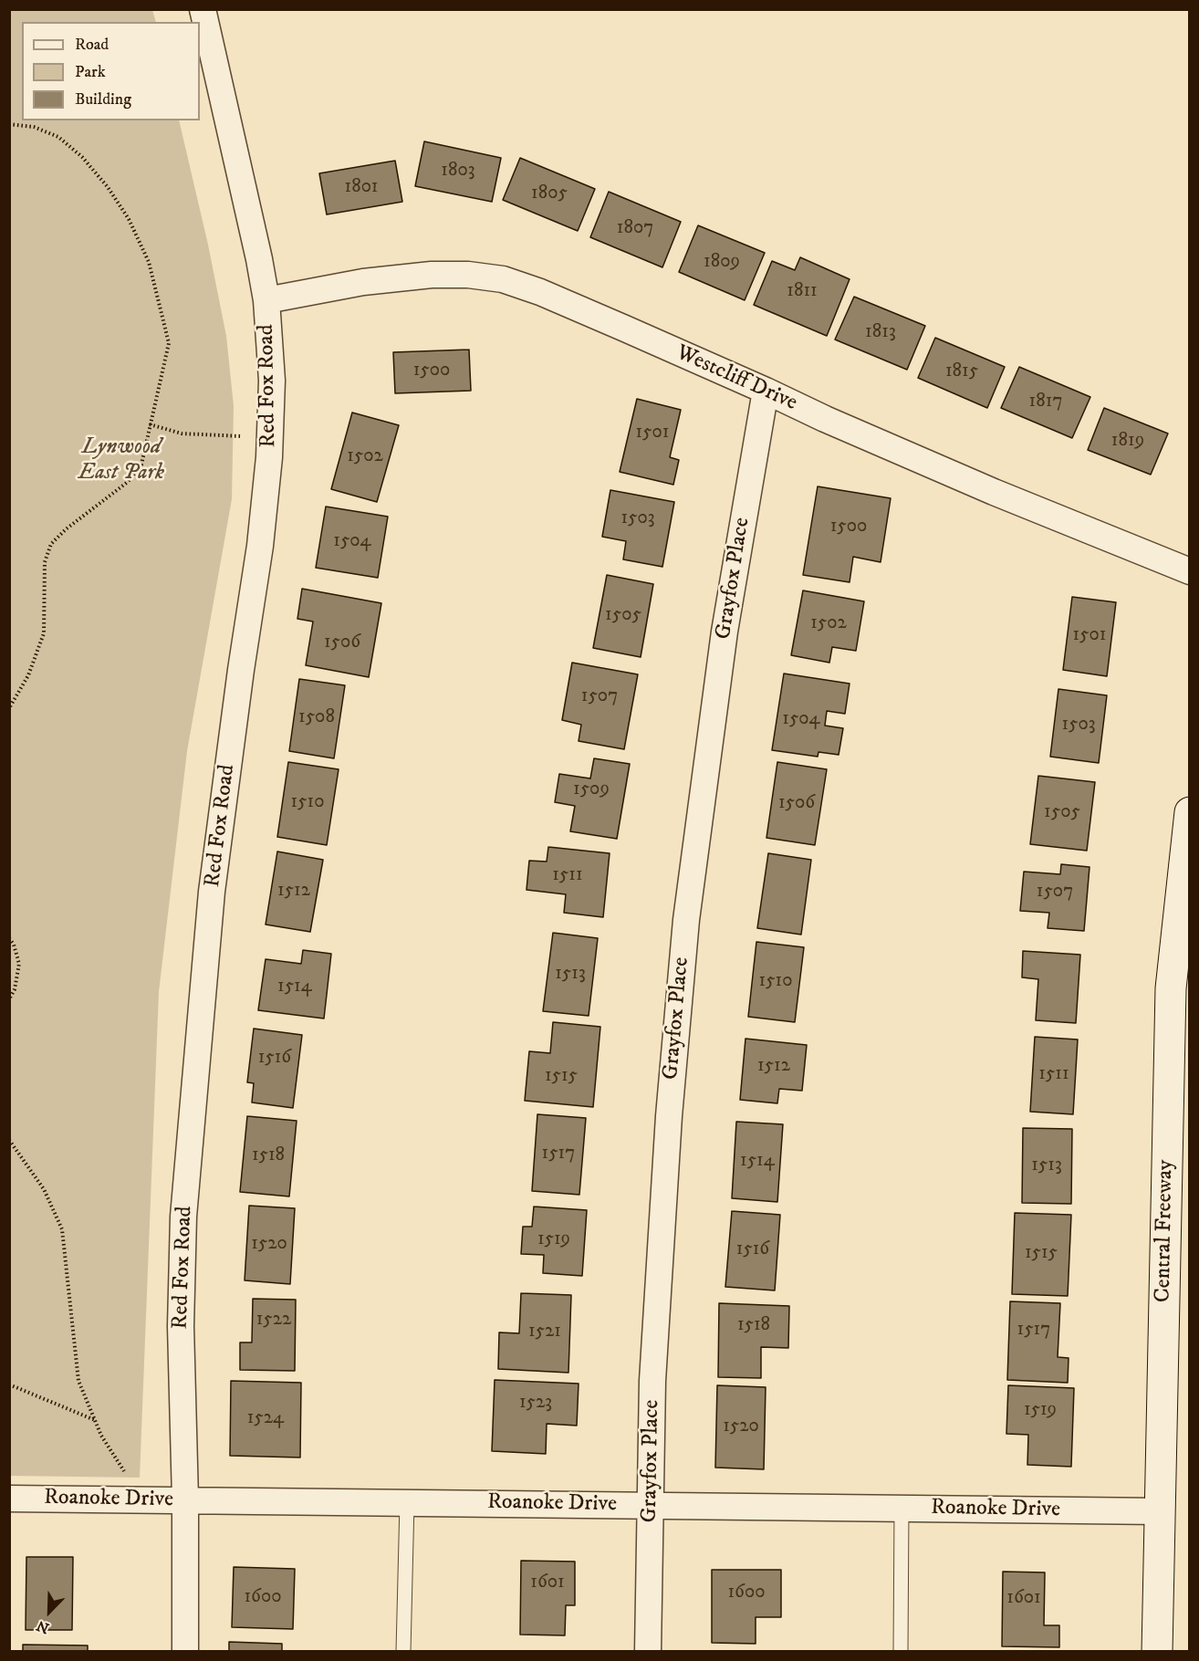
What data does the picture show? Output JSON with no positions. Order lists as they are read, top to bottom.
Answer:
{
  "streets": {
    "main road": ["Central Freeway"],
    "street": [
      "Westcliff Drive",
      "Red Fox Road",
      "Grayfox Place",
      "Roanoke Drive"
    ]
  },
  "crossings": [
    ["Westcliff Drive", "Red Fox Road"],
    ["Westcliff Drive", "Grayfox Place"],
    ["Red Fox Road", "Roanoke Drive"],
    ["Grayfox Place", "Roanoke Drive"],
    ["Central Freeway", "Roanoke Drive"]
  ],
  "parks": ["Lynwood East Park"],
  "house_numbers": [
    "1803",
    "1801",
    "1805",
    "1807",
    "1809",
    "1811",
    "1813",
    "1500",
    "1815",
    "1817",
    "1501",
    "1819",
    "1502",
    "1503",
    "1500",
    "1504",
    "1505",
    "1502",
    "1501",
    "1506",
    "1507",
    "1508",
    "1504",
    "1503",
    "1509",
    "1510",
    "1506",
    "1505",
    "1511",
    "1512",
    "1507",
    "1513",
    "1510",
    "1514",
    "1516",
    "1512",
    "1511",
    "1515",
    "1517",
    "1518",
    "1514",
    "1513",
    "1519",
    "1520",
    "1516",
    "1515",
    "1522",
    "1518",
    "1517",
    "1521",
    "1523",
    "1519",
    "1524",
    "1520",
    "1601",
    "1600",
    "1600",
    "1601"
  ],
  "legend": ["Road", "Park", "Building"],
  "north": "bottom left"
}
